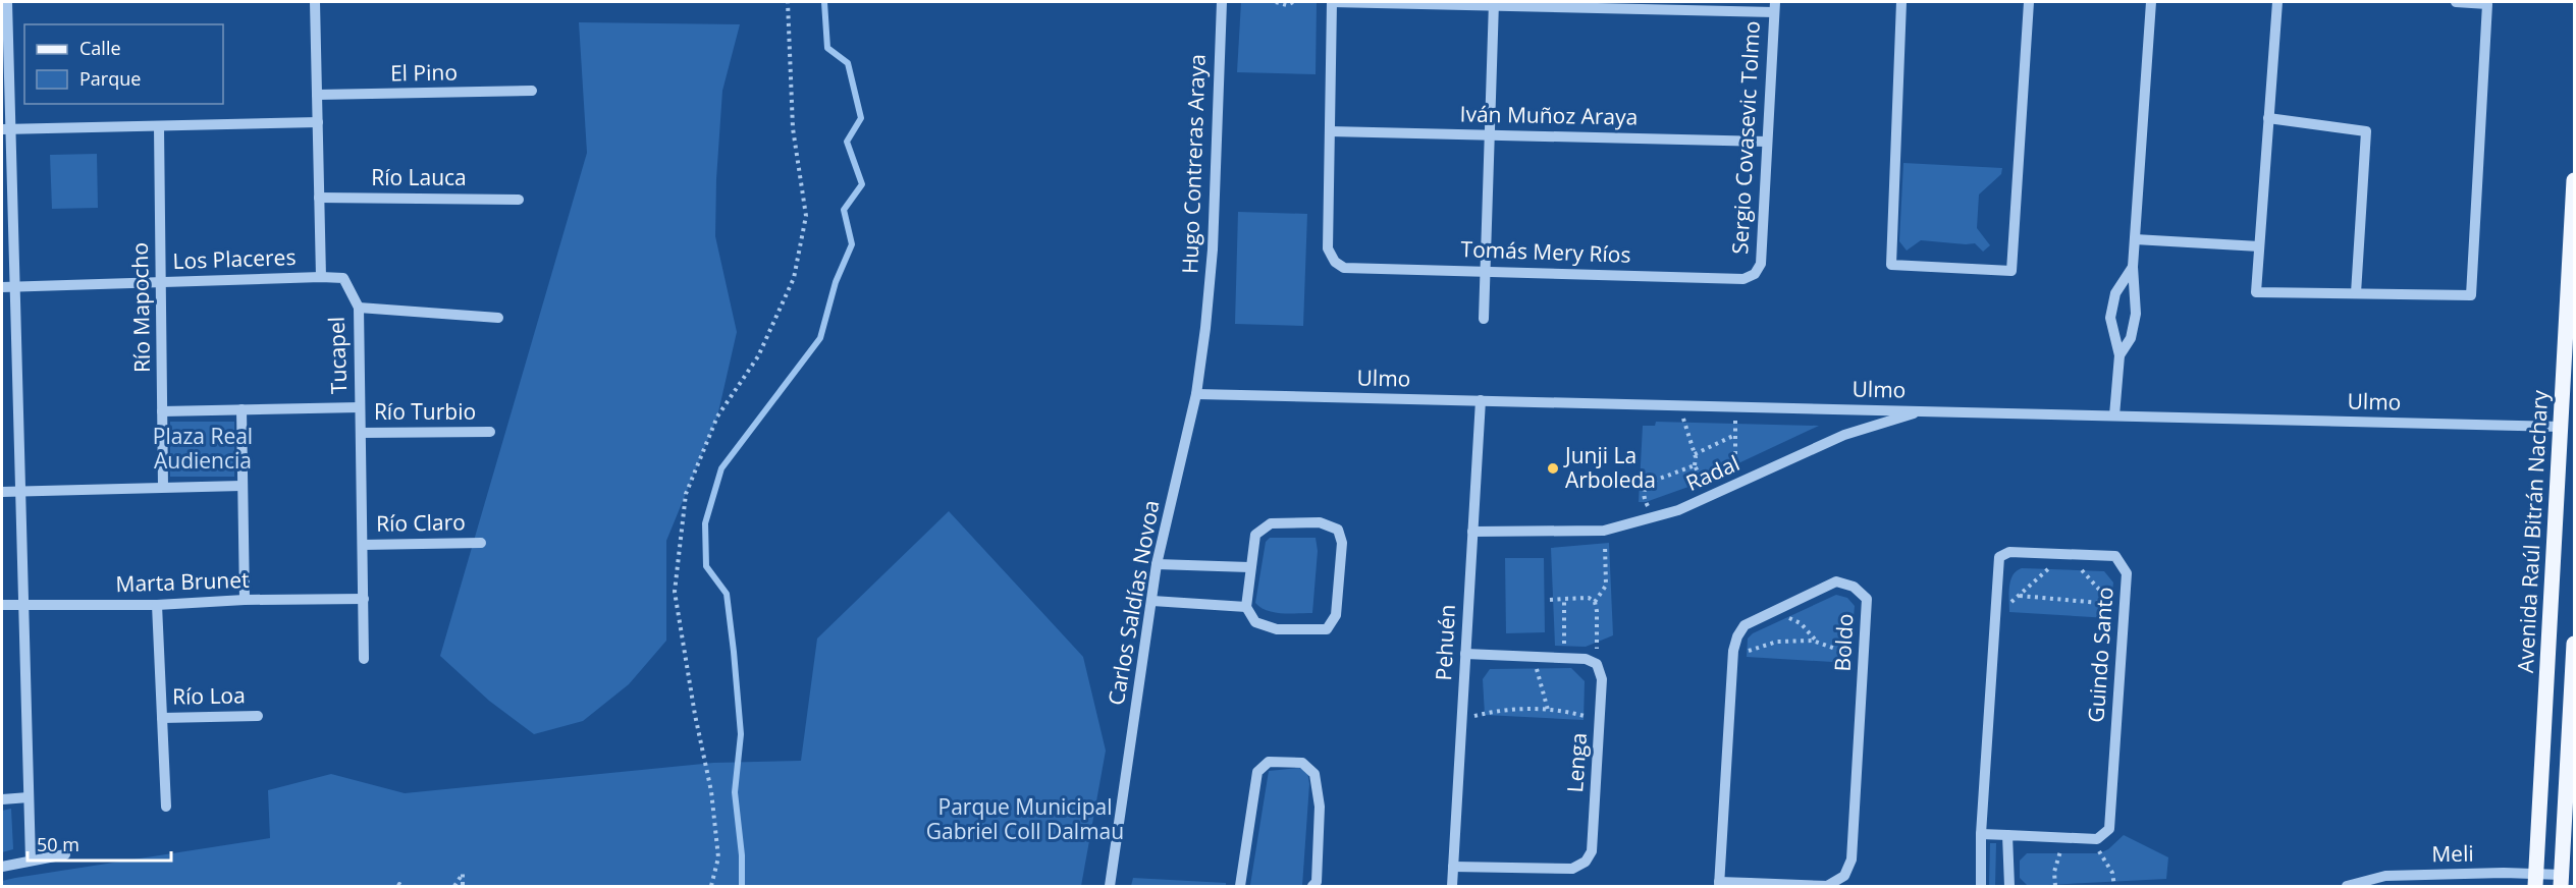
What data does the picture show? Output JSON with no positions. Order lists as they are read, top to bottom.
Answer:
{
  "streets": {
    "main road": ["Avenida Raúl Bitrán Nachary"],
    "street": [
      "El Pino",
      "Iván Muñoz Araya",
      "Sergio Covasevic Tolmo",
      "Hugo Contreras Araya",
      "Río Lauca",
      "Tomás Mery Ríos",
      "Los Placeres",
      "Río Mapocho",
      "Tucapel",
      "Ulmo",
      "Río Turbio",
      "Radal",
      "Río Claro",
      "Marta Brunet",
      "Carlos Saldías Novoa",
      "Pehuén",
      "Boldo",
      "Guindo Santo",
      "Río Loa",
      "Lenga",
      "Meli"
    ]
  },
  "crossings": [
    ["Iván Muñoz Araya", "Sergio Covasevic Tolmo"],
    ["Iván Muñoz Araya", "Tomás Mery Ríos"],
    ["Sergio Covasevic Tolmo", "Tomás Mery Ríos"],
    ["Hugo Contreras Araya", "Carlos Saldías Novoa"],
    ["Los Placeres", "Río Mapocho"],
    ["Los Placeres", "Tucapel"],
    ["Tucapel", "Río Turbio"],
    ["Tucapel", "Río Claro"],
    ["Tucapel", "Marta Brunet"],
    ["Ulmo", "Radal"],
    ["Ulmo", "Avenida Raúl Bitrán Nachary"],
    ["Ulmo", "Carlos Saldías Novoa"],
    ["Ulmo", "Pehuén"],
    ["Radal", "Pehuén"],
    ["Avenida Raúl Bitrán Nachary", "Meli"],
    ["Pehuén", "Lenga"]
  ],
  "parks": ["Plaza Real Audiencia", "Parque Municipal Gabriel Coll Dalmau"],
  "places": ["Junji La Arboleda"],
  "legend": ["Calle", "Parque"],
  "scale_bar": "50 m"
}
